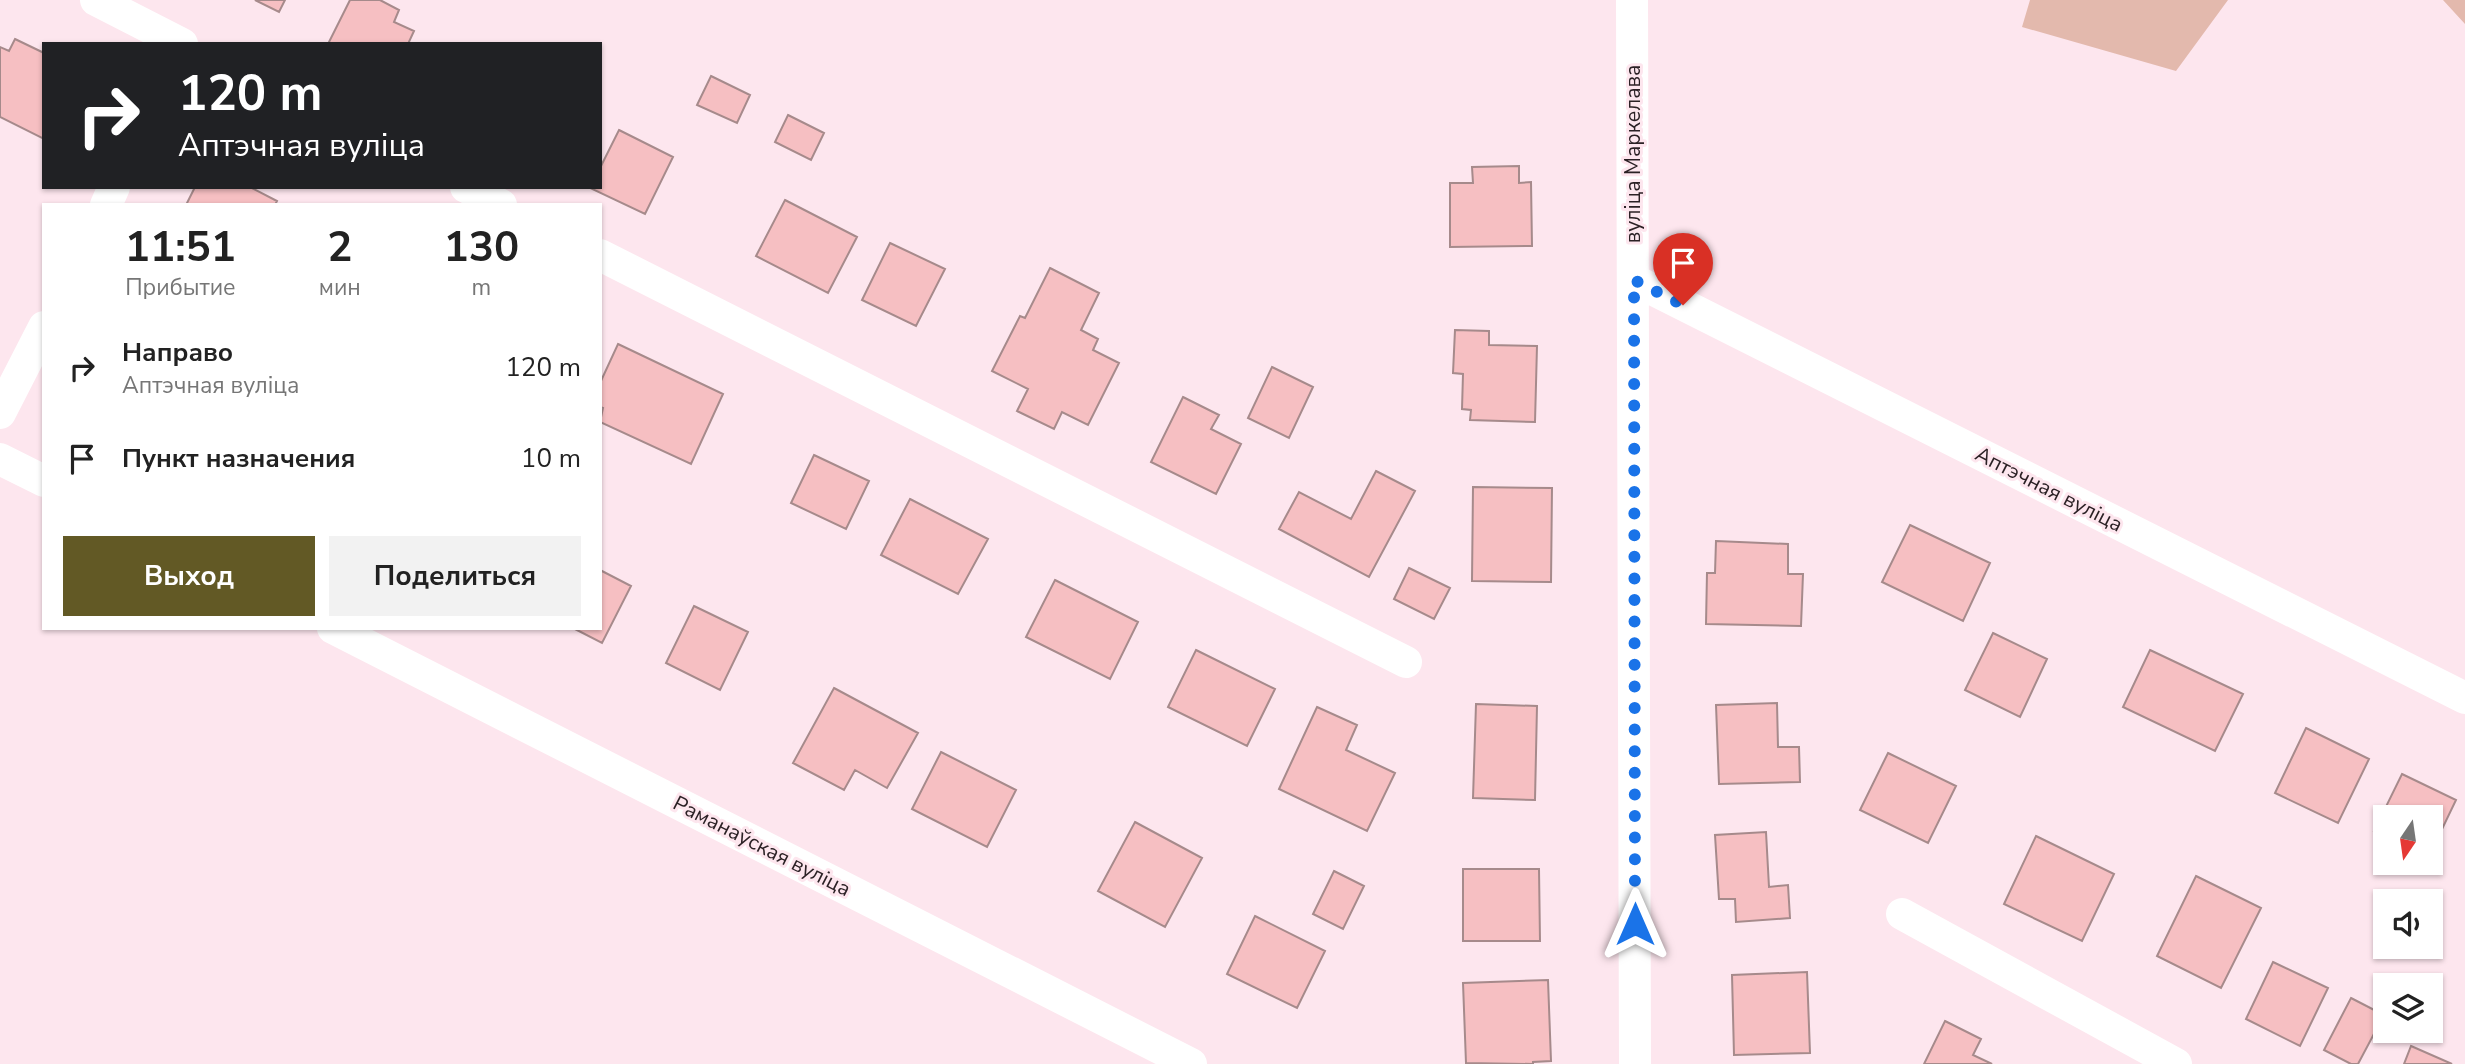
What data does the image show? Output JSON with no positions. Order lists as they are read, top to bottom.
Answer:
{
  "streets": {
    "street": ["вуліца Маркелава", "Аптэчная вуліца", "Раманаўская вуліца"]
  },
  "crossings": [
    ["вуліца Маркелава", "Аптэчная вуліца"]
  ],
  "north": "bottom",
  "page": {
    "turn": ["120 m", "Аптэчная вуліца"],
    "eta": [
      "11:51",
      "Прибытие",
      "2",
      "мин",
      "130",
      "m"
    ],
    "list": [
      {
        "name": "Направо",
        "note": "Аптэчная вуліца",
        "value": "120 m"
      },
      {
        "name": "Пункт назначения",
        "value": "10 m"
      }
    ],
    "buttons": ["Выход", "Поделиться"]
  }
}
